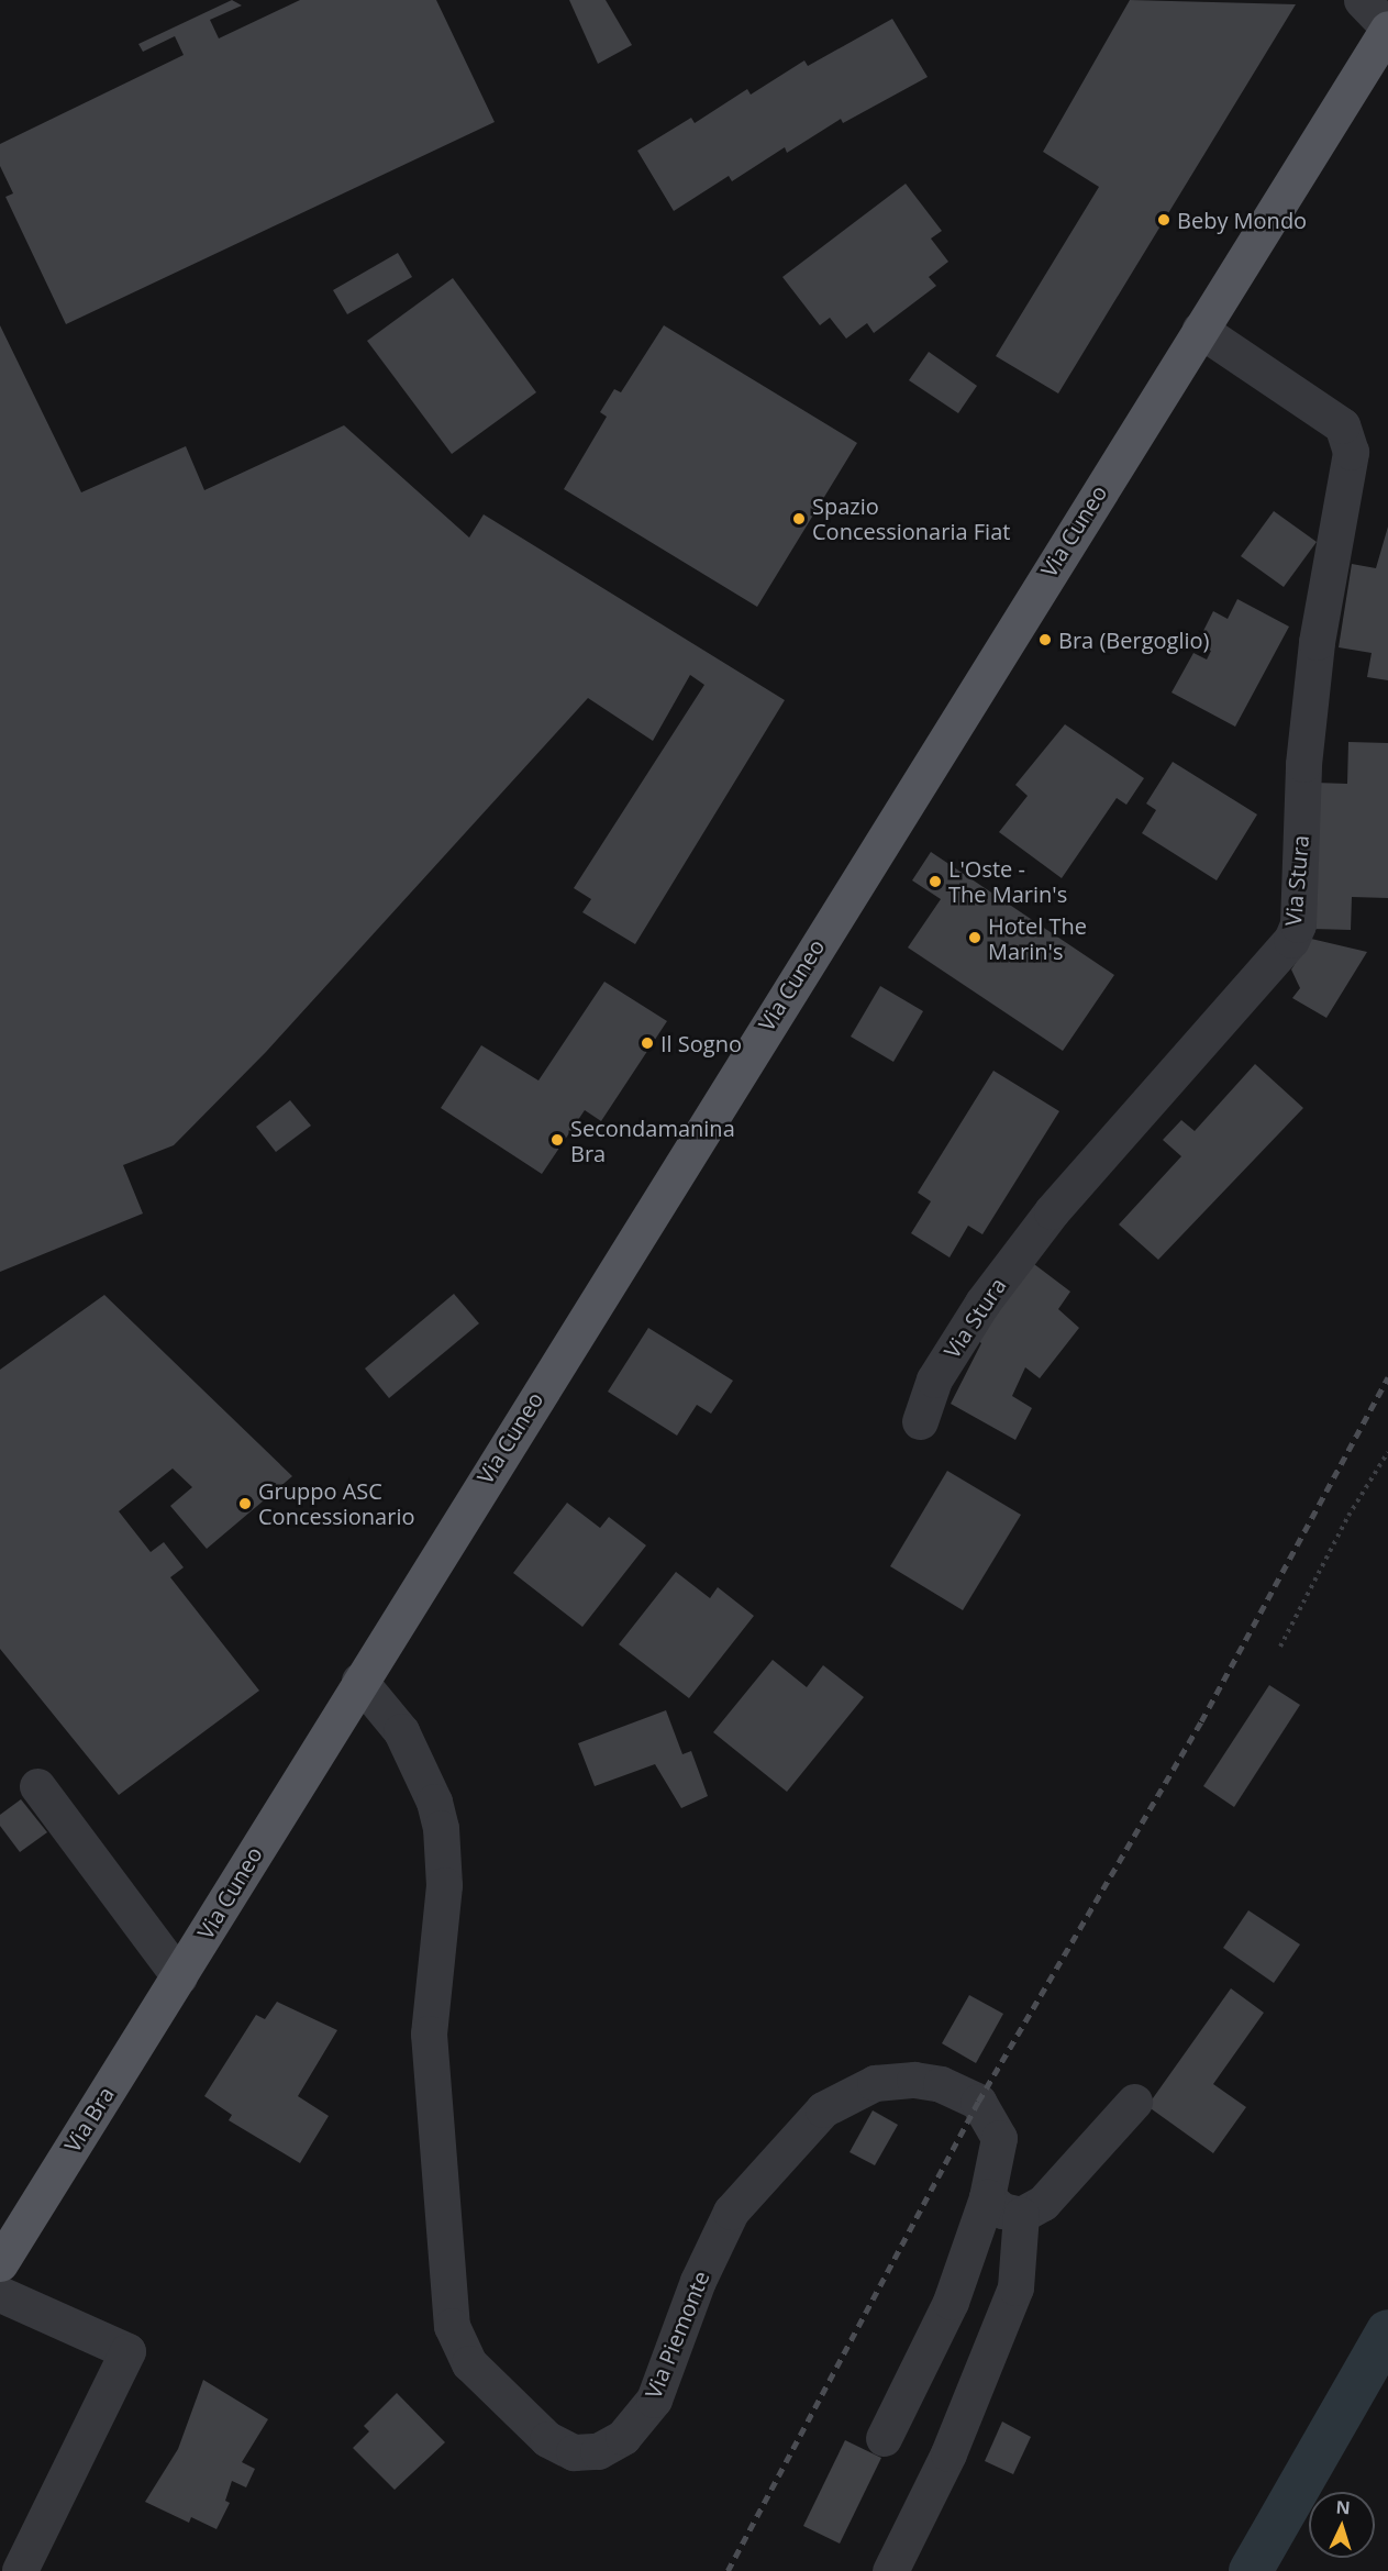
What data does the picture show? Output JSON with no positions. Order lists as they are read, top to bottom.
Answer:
{
  "streets": {
    "main road": ["Via Cuneo", "Via Bra"],
    "street": ["Via Stura", "Via Piemonte"]
  },
  "crossings": [
    ["Via Cuneo", "Via Stura"],
    ["Via Cuneo", "Via Bra"],
    ["Via Cuneo", "Via Piemonte"]
  ],
  "places": [
    "Beby Mondo",
    "Spazio Concessionaria Fiat",
    "Bra (Bergoglio)",
    "L'Oste - The Marin's",
    "Hotel The Marin's",
    "Il Sogno",
    "Secondamanina Bra",
    "Gruppo ASC Concessionario"
  ],
  "north": "top"
}
